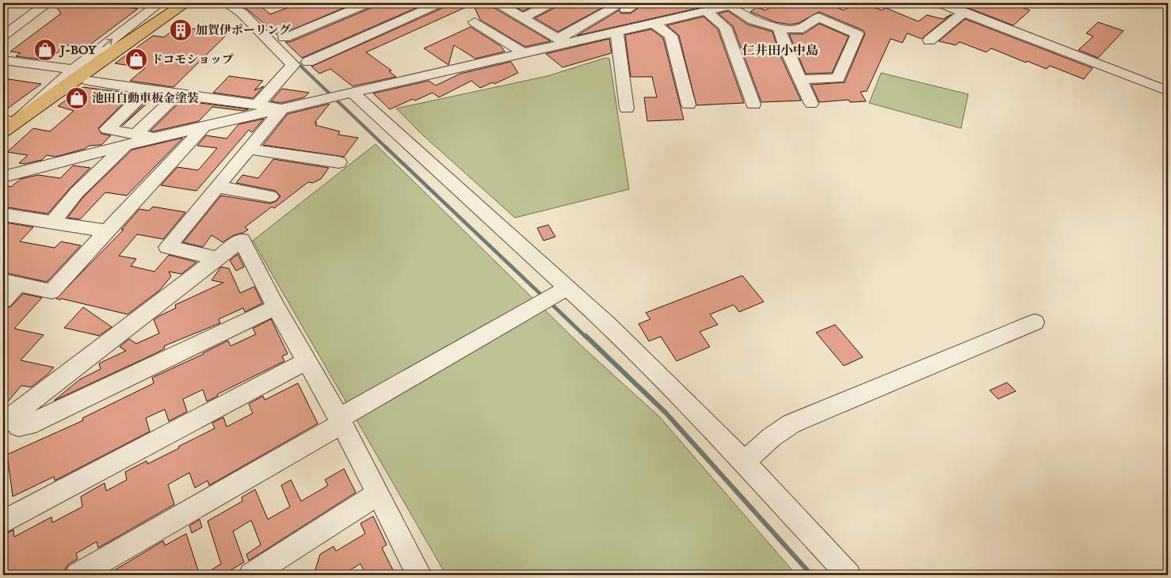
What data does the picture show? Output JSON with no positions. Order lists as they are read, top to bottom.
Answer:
{
  "districts": ["仁井田小中島"],
  "places": {
    "building": ["加賀伊ポーリング"],
    "shop": ["J-BOY", "ドコモショップ", "池田自動車板金塗装"]
  }
}
